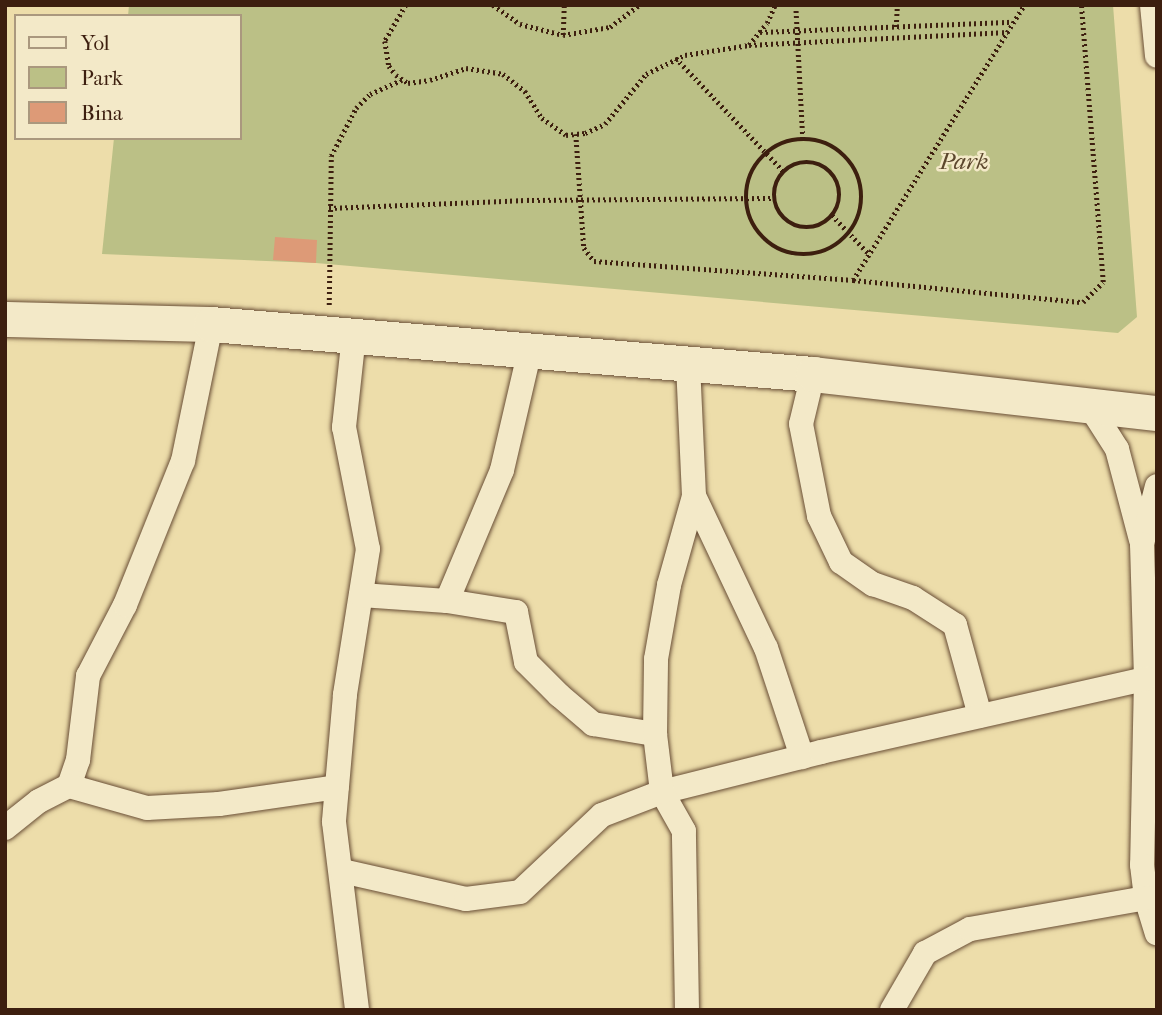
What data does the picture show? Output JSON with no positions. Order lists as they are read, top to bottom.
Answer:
{
  "parks": ["Park"],
  "legend": ["Yol", "Park", "Bina"]
}
